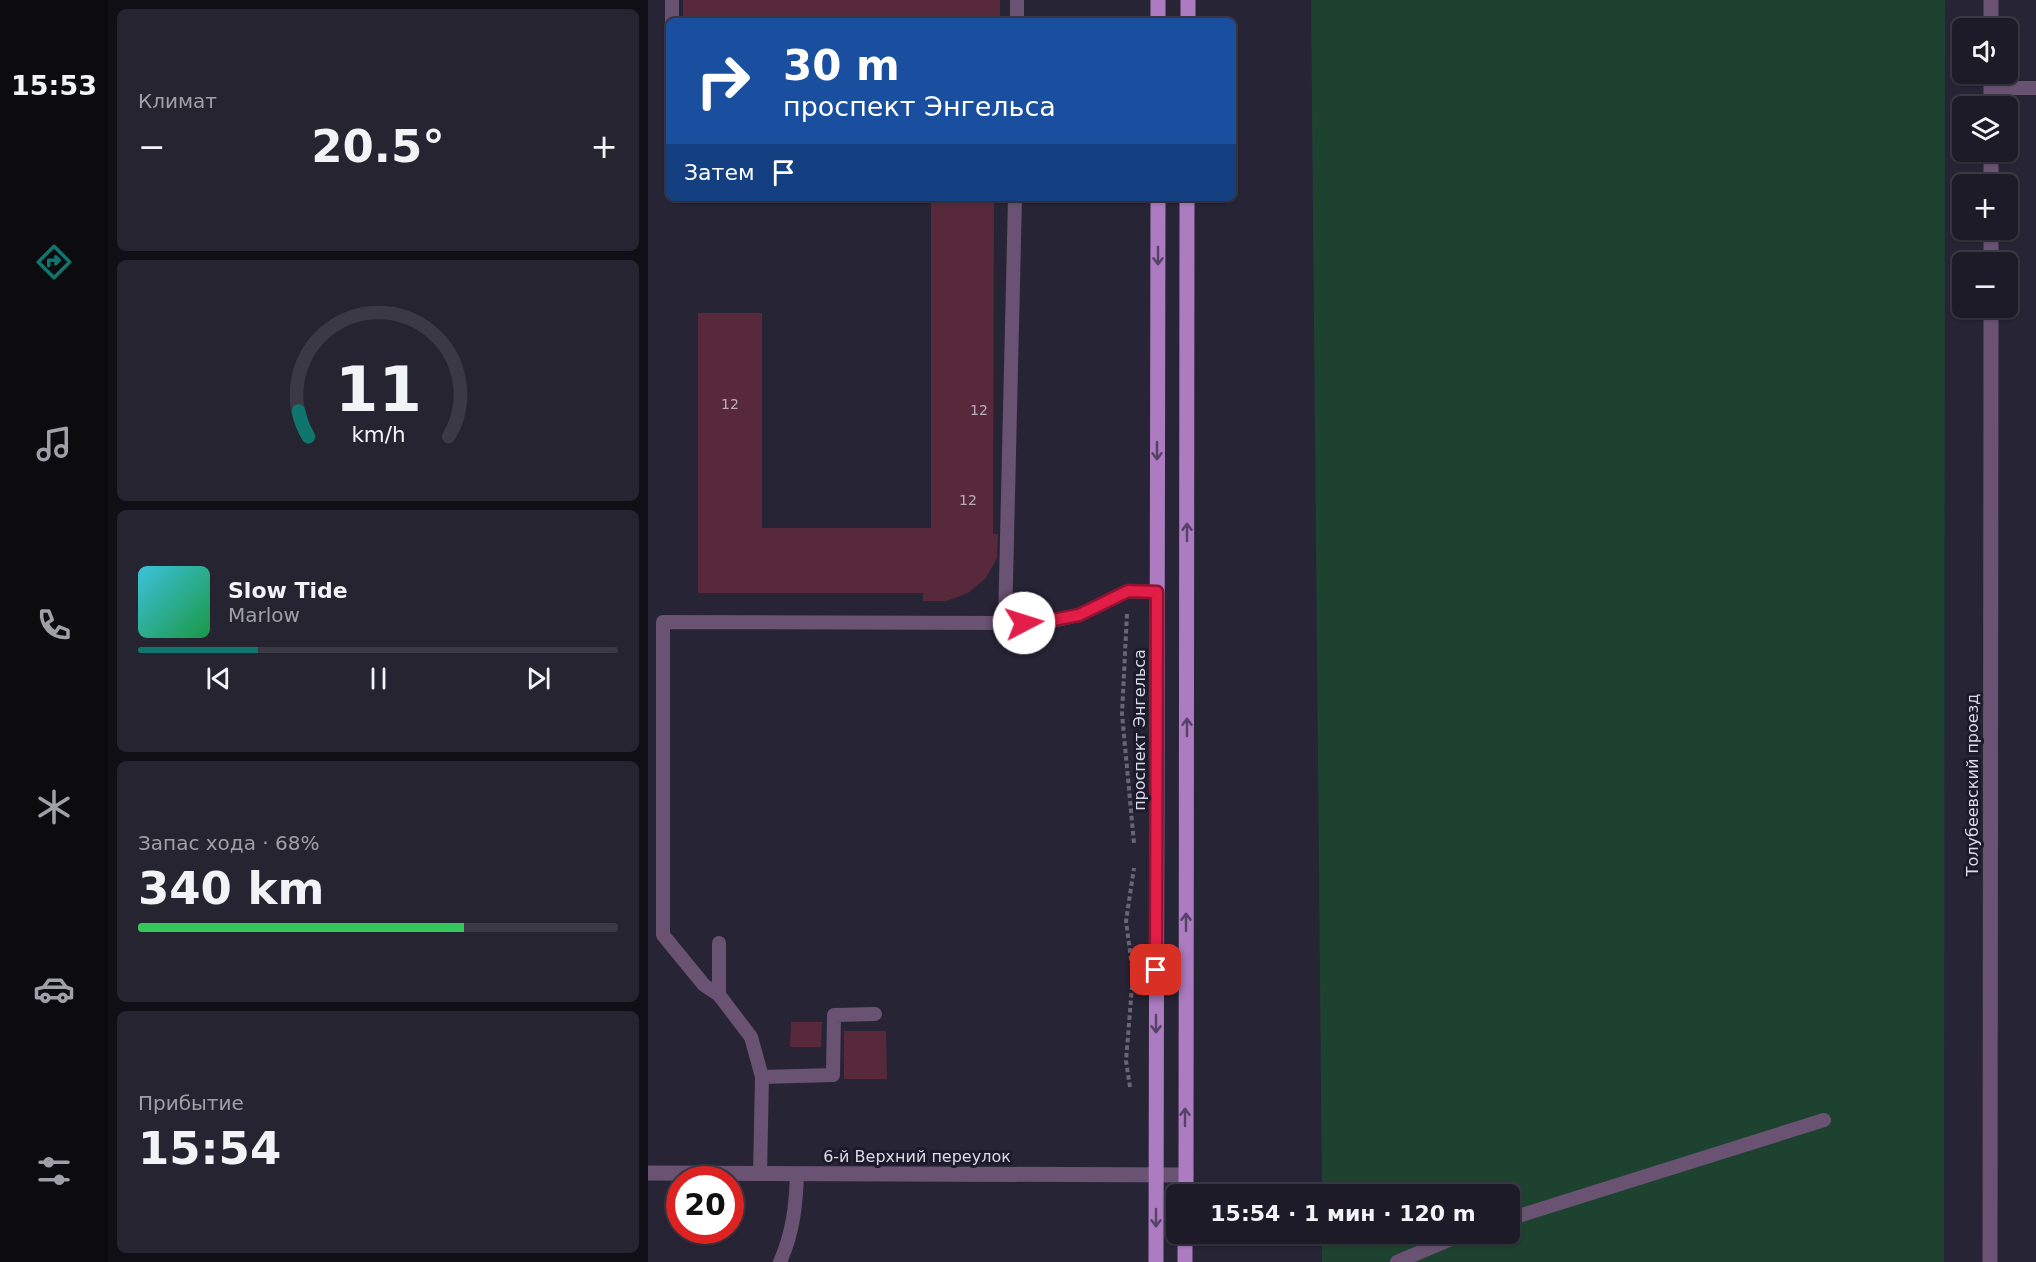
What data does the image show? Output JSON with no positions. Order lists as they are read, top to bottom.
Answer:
{
  "streets": {
    "main road": ["проспект Энгельса"],
    "street": ["Толубеевский проезд", "6-й Верхний переулок"]
  },
  "crossings": [
    ["проспект Энгельса", "6-й Верхний переулок"]
  ],
  "house_numbers": ["12", "12", "12"],
  "page": {
    "tabs": "15:53",
    "tile": [
      "Климат",
      ["Запас хода · 68%", "340 km"],
      ["Прибытие", "15:54"]
    ],
    "map_buttons": ["+", "−"],
    "turn": ["30 m", "проспект Энгельса"],
    "heat": ["−", "20.5°", "+"],
    "then": "Затем",
    "song": ["Slow Tide", "Marlow"],
    "limit": "20",
    "trip": "15:54 · 1 мин · 120 m",
    "gauge": ["11", "km/h"]
  }
}
